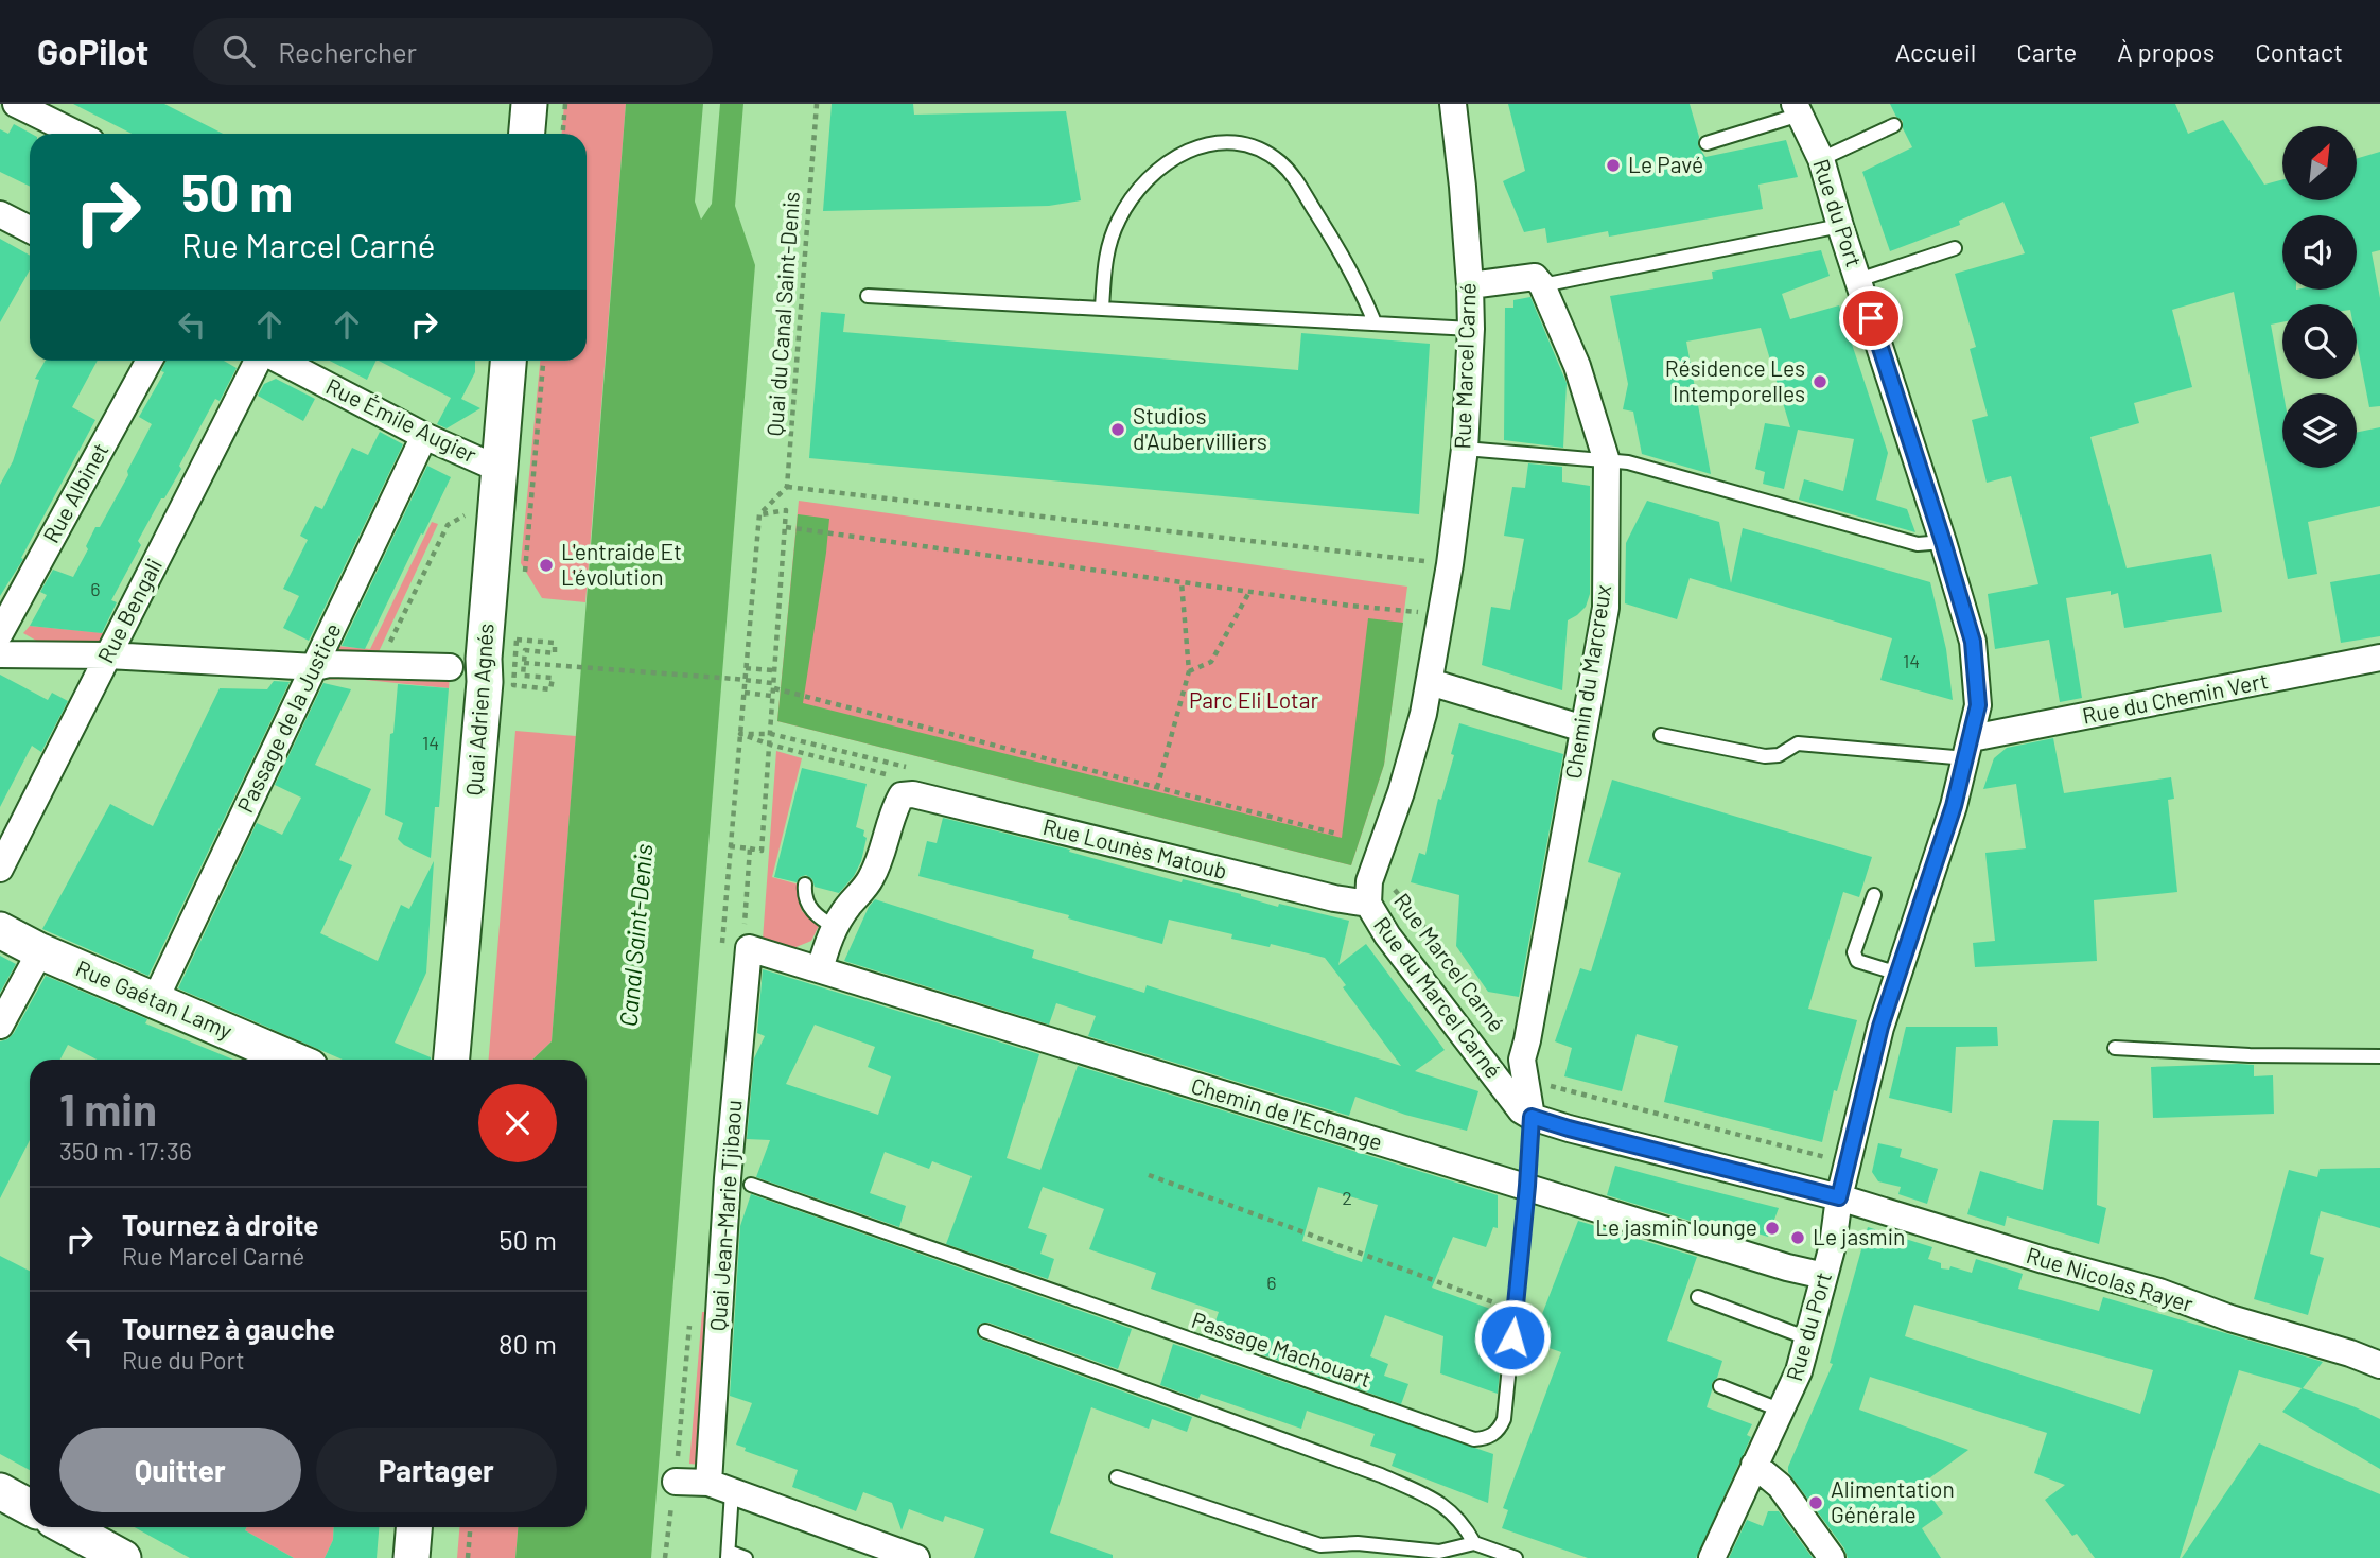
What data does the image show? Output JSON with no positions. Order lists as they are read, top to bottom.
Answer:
{
  "streets": {
    "street": [
      "Rue du Port",
      "Rue Marcel Carné",
      "Rue Émile Augier",
      "Rue Albinet",
      "Rue Bengali",
      "Chemin du Marcreux",
      "Rue du Chemin Vert",
      "Quai Adrien Agnés",
      "Passage de la Justice",
      "Rue Lounès Matoub",
      "Rue du Marcel Carné",
      "Rue Gaétan Lamy",
      "Chemin de l'Echange",
      "Quai Jean-Marie Tjibaou",
      "Rue Nicolas Rayer"
    ],
    "lane": ["Passage Machouart"],
    "path": ["Quai du Canal Saint-Denis"]
  },
  "crossings": [
    ["Rue du Port", "Rue Marcel Carné"],
    ["Rue du Port", "Rue du Chemin Vert"],
    ["Rue du Port", "Chemin de l'Echange"],
    ["Rue du Port", "Rue Nicolas Rayer"],
    ["Rue Marcel Carné", "Chemin du Marcreux"],
    ["Rue Marcel Carné", "Rue Lounès Matoub"],
    ["Rue Marcel Carné", "Rue du Marcel Carné"],
    ["Rue Marcel Carné", "Rue Nicolas Rayer"],
    ["Rue Émile Augier", "Quai Adrien Agnés"],
    ["Rue Émile Augier", "Passage de la Justice"],
    ["Chemin du Marcreux", "Rue du Marcel Carné"],
    ["Chemin du Marcreux", "Passage Machouart"],
    ["Passage de la Justice", "Rue Gaétan Lamy"],
    ["Rue Lounès Matoub", "Rue du Marcel Carné"],
    ["Rue du Marcel Carné", "Passage Machouart"],
    ["Chemin de l'Echange", "Quai Jean-Marie Tjibaou"],
    ["Chemin de l'Echange", "Passage Machouart"]
  ],
  "water": ["Canal Saint-Denis"],
  "parks": ["Parc Eli Lotar"],
  "places": [
    "Le Pavé",
    "Résidence Les Intemporelles",
    "Studios d'Aubervilliers",
    "L'entraide Et L'évolution",
    "Le jasmin lounge",
    "Le jasmin",
    "Alimentation Générale"
  ],
  "house_numbers": [
    "6",
    "14",
    "14",
    "2",
    "6"
  ],
  "north": "top right",
  "page": {
    "header": "GoPilot",
    "search": "Rechercher",
    "nav": [
      "Accueil",
      "Carte",
      "À propos",
      "Contact"
    ],
    "turn": ["50 m", "Rue Marcel Carné"],
    "heading": ["1 min", "350 m · 17:36"],
    "list": [
      {
        "name": "Tournez à droite",
        "note": "Rue Marcel Carné",
        "value": "50 m"
      },
      {
        "name": "Tournez à gauche",
        "note": "Rue du Port",
        "value": "80 m"
      }
    ],
    "buttons": ["Quitter", "Partager"]
  }
}
